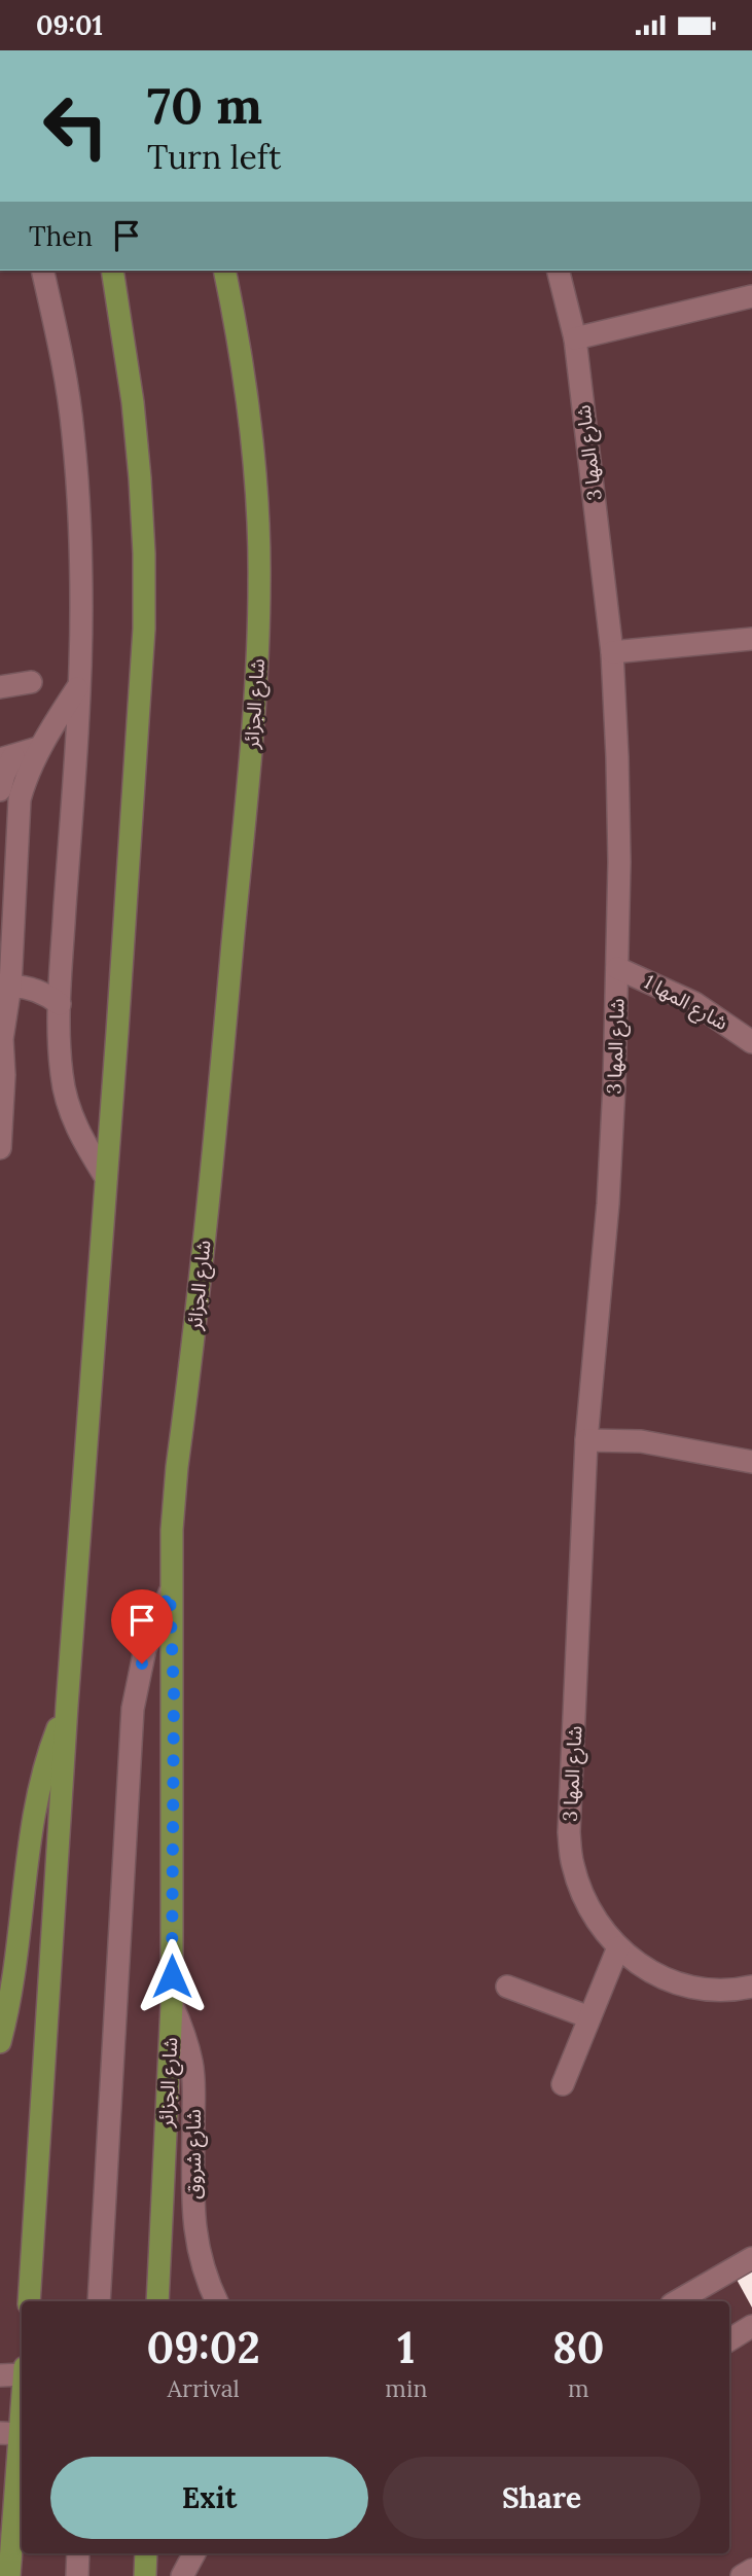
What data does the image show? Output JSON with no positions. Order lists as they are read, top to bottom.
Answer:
{
  "streets": {
    "main road": ["شارع الجزائر"],
    "street": ["شارع المها 3", "شارع المها 1", "شارع شروق"]
  },
  "crossings": [
    ["شارع المها 3", "شارع المها 1"],
    ["شارع الجزائر", "شارع شروق"]
  ],
  "page": {
    "status": "09:01",
    "turn": ["70 m", "Turn left"],
    "then": "Then",
    "eta": [
      "09:02",
      "Arrival",
      "1",
      "min",
      "80",
      "m"
    ],
    "buttons": ["Exit", "Share"]
  }
}
